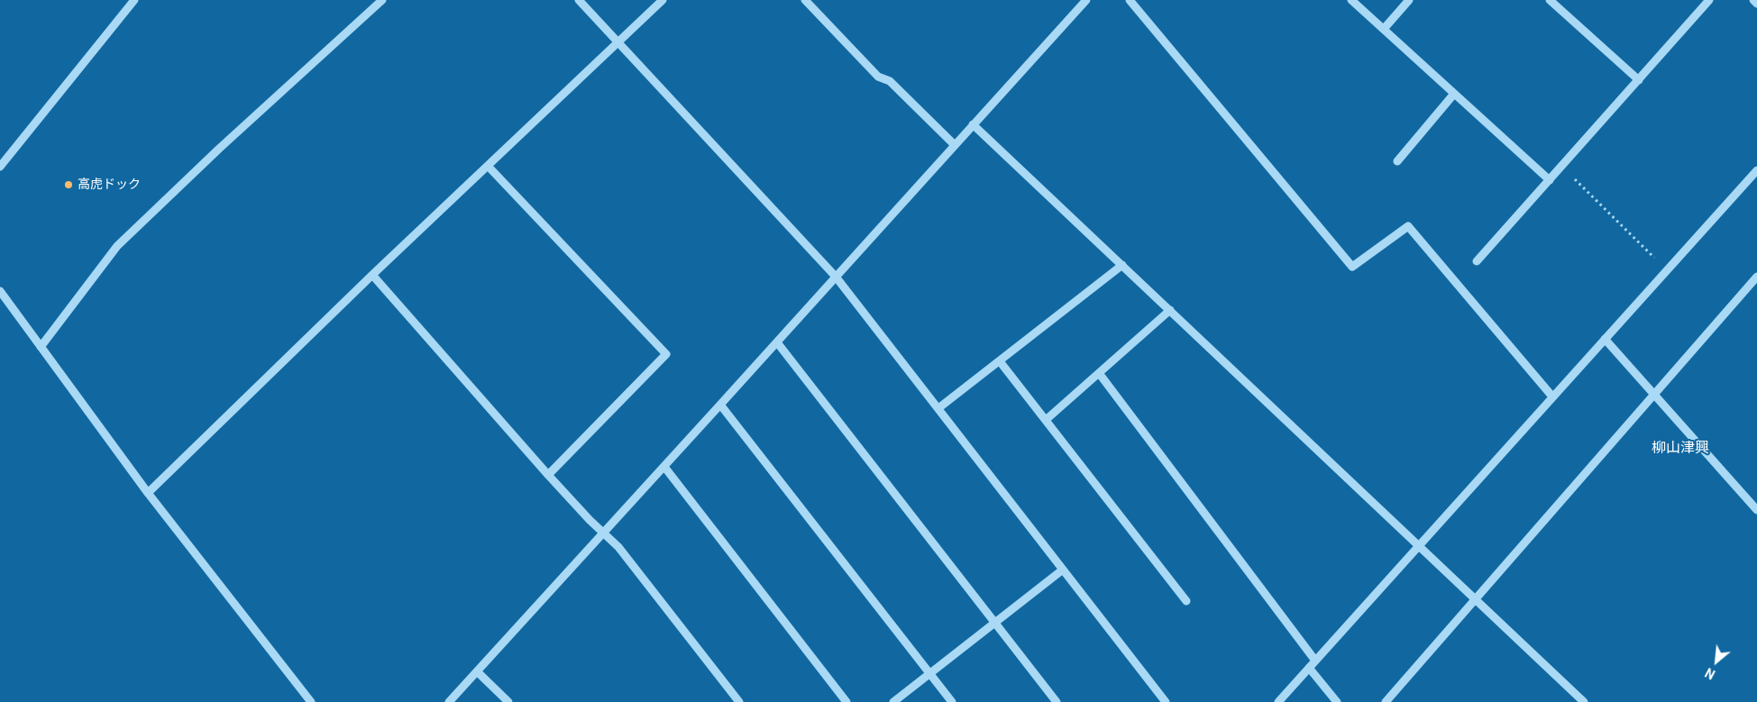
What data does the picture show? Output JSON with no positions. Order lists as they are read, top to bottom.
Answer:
{
  "districts": ["柳山津興"],
  "places": ["高虎ドック"],
  "north": "bottom left"
}
